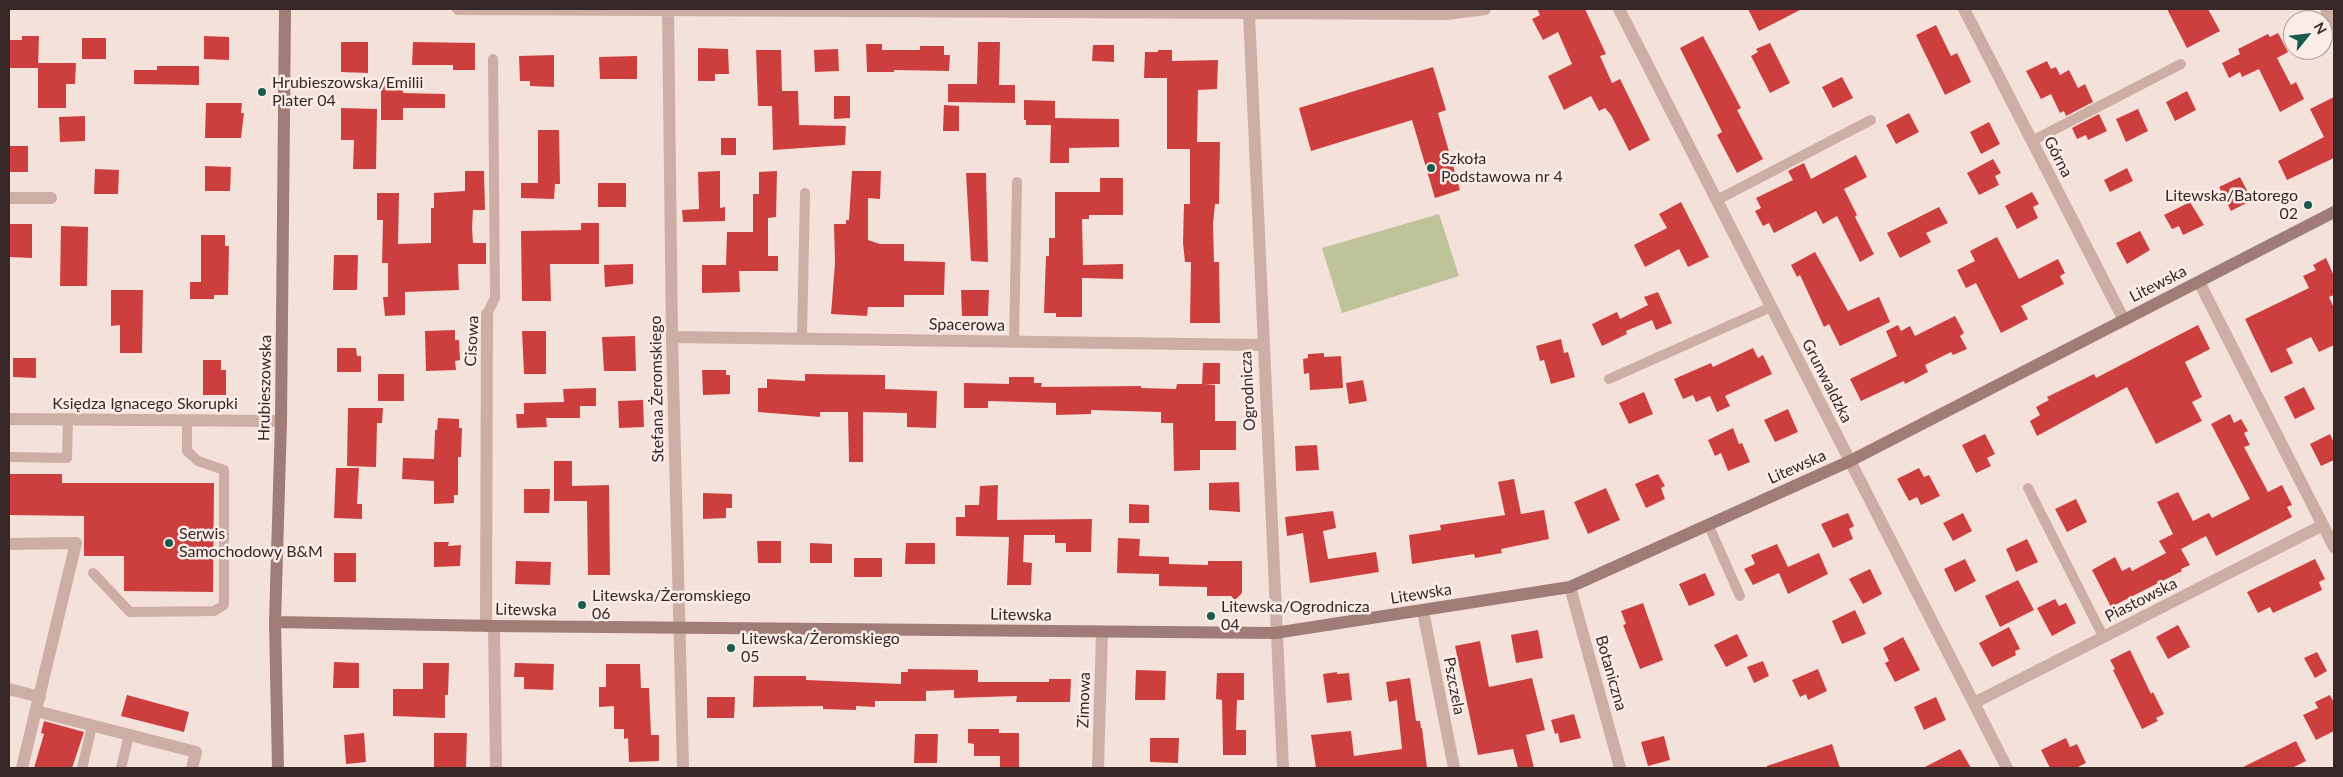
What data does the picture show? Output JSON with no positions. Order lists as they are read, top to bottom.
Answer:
{
  "streets": {
    "main road": ["Litewska", "Hrubieszowska"],
    "street": [
      "Górna",
      "Spacerowa",
      "Cisowa",
      "Grunwaldzka",
      "Stefana Żeromskiego",
      "Ogrodnicza",
      "Księdza Ignacego Skorupki",
      "Piastowska",
      "Botaniczna",
      "Pszczela",
      "Zimowa"
    ]
  },
  "crossings": [
    ["Górna", "Litewska"],
    ["Litewska", "Cisowa"],
    ["Litewska", "Grunwaldzka"],
    ["Litewska", "Hrubieszowska"],
    ["Litewska", "Stefana Żeromskiego"],
    ["Litewska", "Ogrodnicza"],
    ["Litewska", "Botaniczna"],
    ["Litewska", "Pszczela"],
    ["Litewska", "Zimowa"],
    ["Spacerowa", "Stefana Żeromskiego"],
    ["Spacerowa", "Ogrodnicza"],
    ["Grunwaldzka", "Piastowska"],
    ["Hrubieszowska", "Księdza Ignacego Skorupki"]
  ],
  "places": [
    "Hrubieszowska/Emilii Plater 04",
    "Szkoła Podstawowa nr 4",
    "Litewska/Batorego 02",
    "Serwis Samochodowy B&M",
    "Litewska/Żeromskiego 06",
    "Litewska/Ogrodnicza 04",
    "Litewska/Żeromskiego 05"
  ],
  "north": "top right"
}
